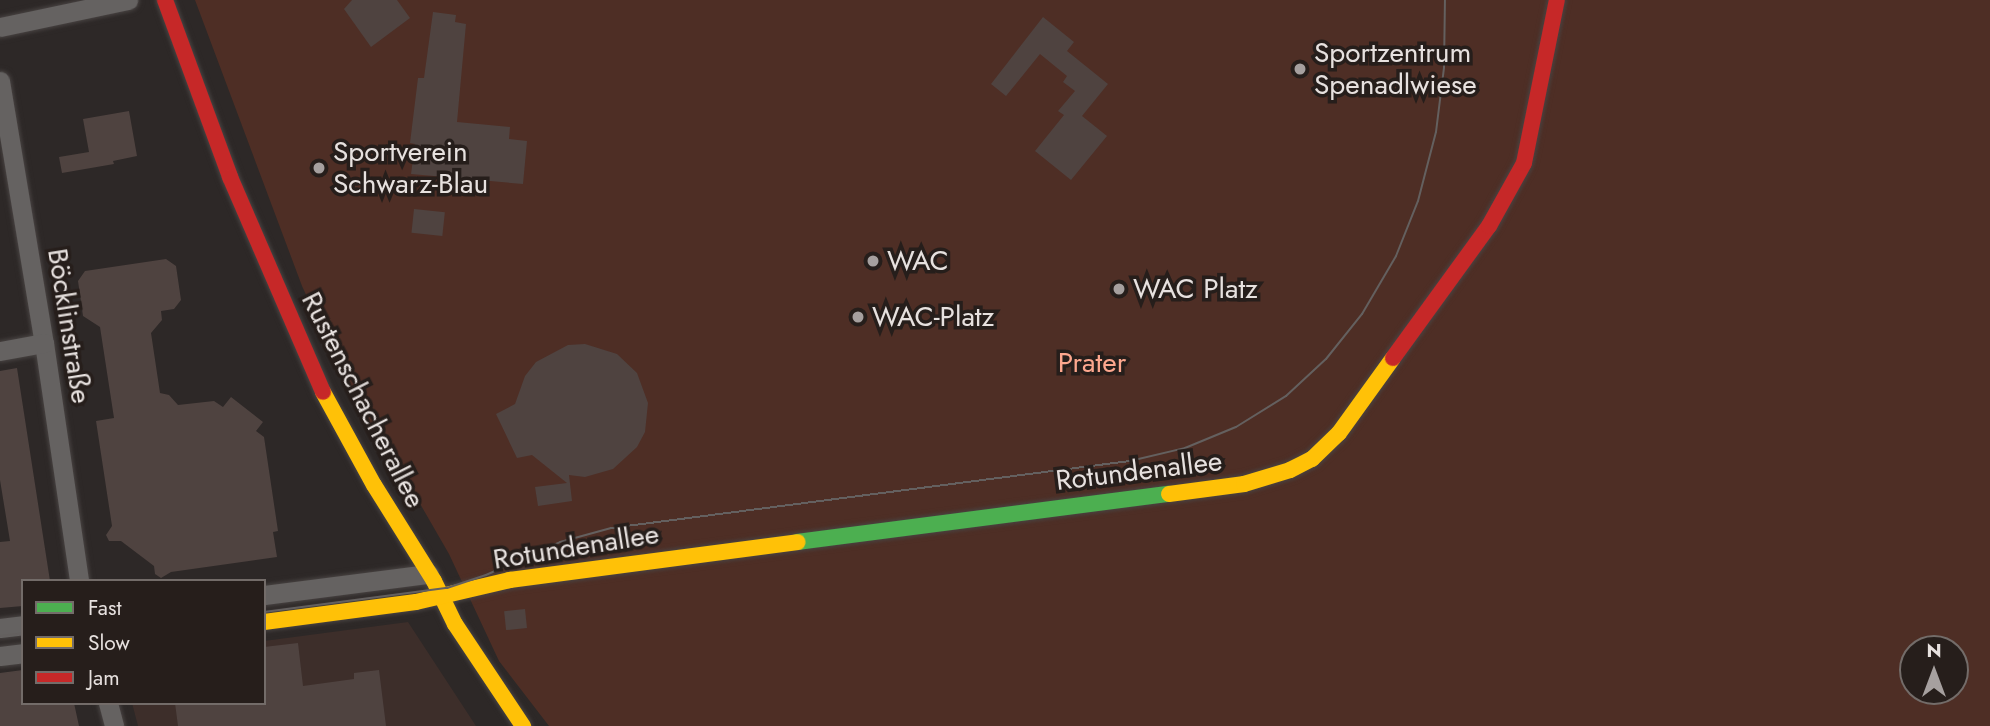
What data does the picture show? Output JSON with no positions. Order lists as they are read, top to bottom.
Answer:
{
  "streets": {
    "street": ["Böcklinstraße", "Rustenschacherallee", "Rotundenallee"]
  },
  "crossings": [
    ["Rustenschacherallee", "Rotundenallee"]
  ],
  "parks": ["Prater"],
  "places": [
    "Sportzentrum Spenadlwiese",
    "Sportverein Schwarz-Blau",
    "WAC",
    "WAC Platz",
    "WAC-Platz"
  ],
  "legend": ["Fast", "Slow", "Jam"],
  "north": "top"
}
